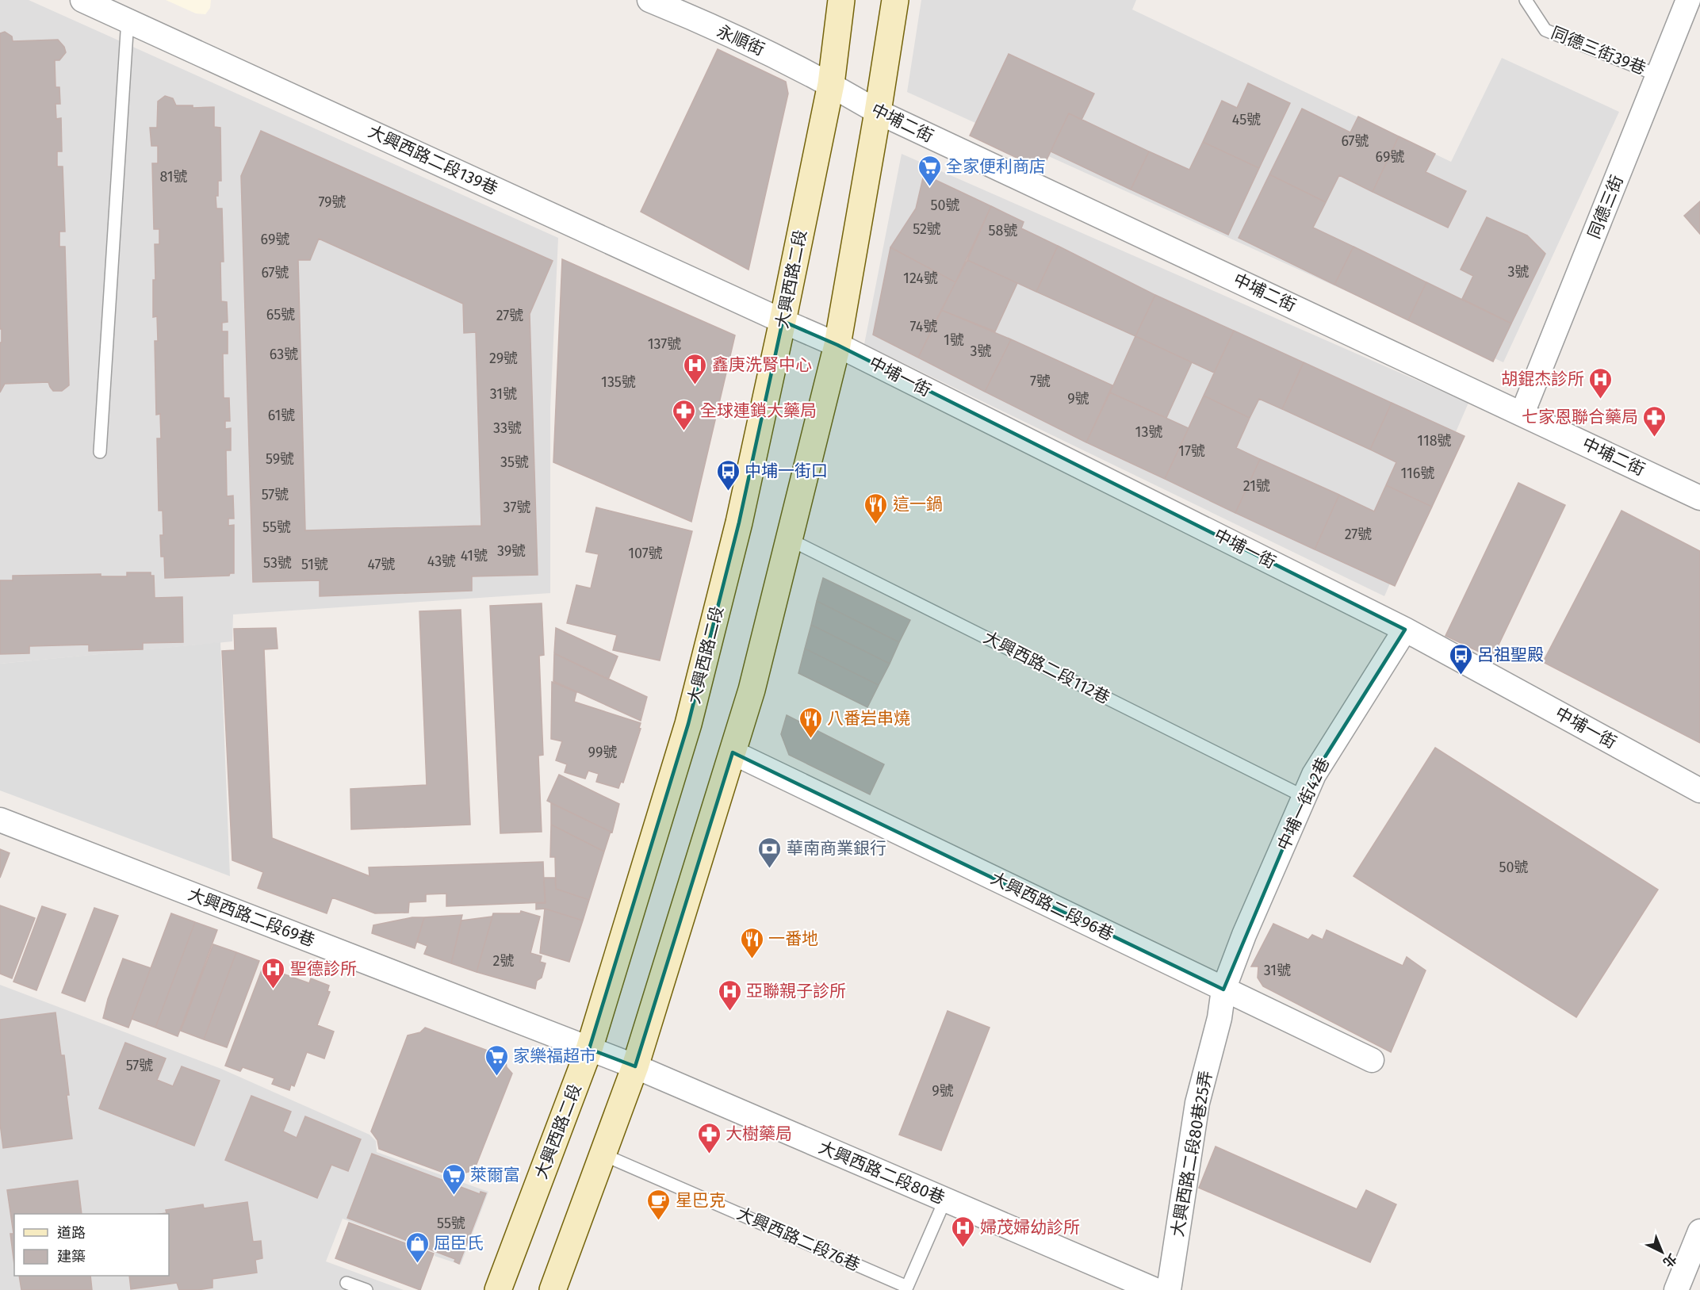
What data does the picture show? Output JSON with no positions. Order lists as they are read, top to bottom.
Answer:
{
  "streets": {
    "street": [
      "永順街",
      "中埔二街",
      "大興西路二段139巷",
      "同德三街",
      "大興西路二段",
      "中埔一街",
      "中埔一街42巷",
      "大興西路二段96巷",
      "大興西路二段69巷",
      "大興西路二段80巷25弄",
      "大興西路二段80巷"
    ],
    "lane": ["同德三街39巷", "大興西路二段112巷", "大興西路二段76巷"]
  },
  "crossings": [
    ["永順街", "中埔二街"],
    ["永順街", "大興西路二段"],
    ["同德三街39巷", "同德三街"],
    ["中埔二街", "同德三街"],
    ["中埔二街", "大興西路二段"],
    ["大興西路二段139巷", "大興西路二段"],
    ["大興西路二段139巷", "中埔一街"],
    ["大興西路二段", "中埔一街"],
    ["大興西路二段", "大興西路二段69巷"],
    ["中埔一街", "中埔一街42巷"],
    ["大興西路二段112巷", "中埔一街42巷"],
    ["中埔一街42巷", "大興西路二段96巷"],
    ["中埔一街42巷", "大興西路二段80巷25弄"],
    ["大興西路二段96巷", "大興西路二段80巷25弄"],
    ["大興西路二段69巷", "大興西路二段80巷"],
    ["大興西路二段80巷", "大興西路二段76巷"]
  ],
  "places": {
    "supermarket": ["全家便利商店", "家樂福超市", "萊爾富"],
    "hospital": [
      "鑫庚洗腎中心",
      "胡錕杰診所",
      "聖德診所",
      "亞聯親子診所",
      "婦茂婦幼診所"
    ],
    "pharmacy": ["全球連鎖大藥局", "七家恩聯合藥局", "大樹藥局"],
    "bus stop": ["中埔一街口", "呂祖聖殿"],
    "restaurant": ["這一鍋", "八番岩串燒", "一番地"],
    "bank": ["華南商業銀行"],
    "cafe": ["星巴克"],
    "shop": ["屈臣氏"]
  },
  "house_numbers": [
    "45號",
    "67號",
    "69號",
    "81號",
    "79號",
    "50號",
    "52號",
    "58號",
    "69號",
    "3號",
    "67號",
    "124號",
    "65號",
    "27號",
    "74號",
    "1號",
    "137號",
    "3號",
    "63號",
    "29號",
    "7號",
    "135號",
    "31號",
    "9號",
    "61號",
    "33號",
    "13號",
    "118號",
    "17號",
    "59號",
    "35號",
    "116號",
    "21號",
    "57號",
    "37號",
    "55號",
    "27號",
    "39號",
    "107號",
    "41號",
    "43號",
    "53號",
    "51號",
    "47號",
    "99號",
    "50號",
    "2號",
    "31號",
    "57號",
    "9號",
    "55號"
  ],
  "legend": ["道路", "建築"],
  "north": "bottom right"
}
